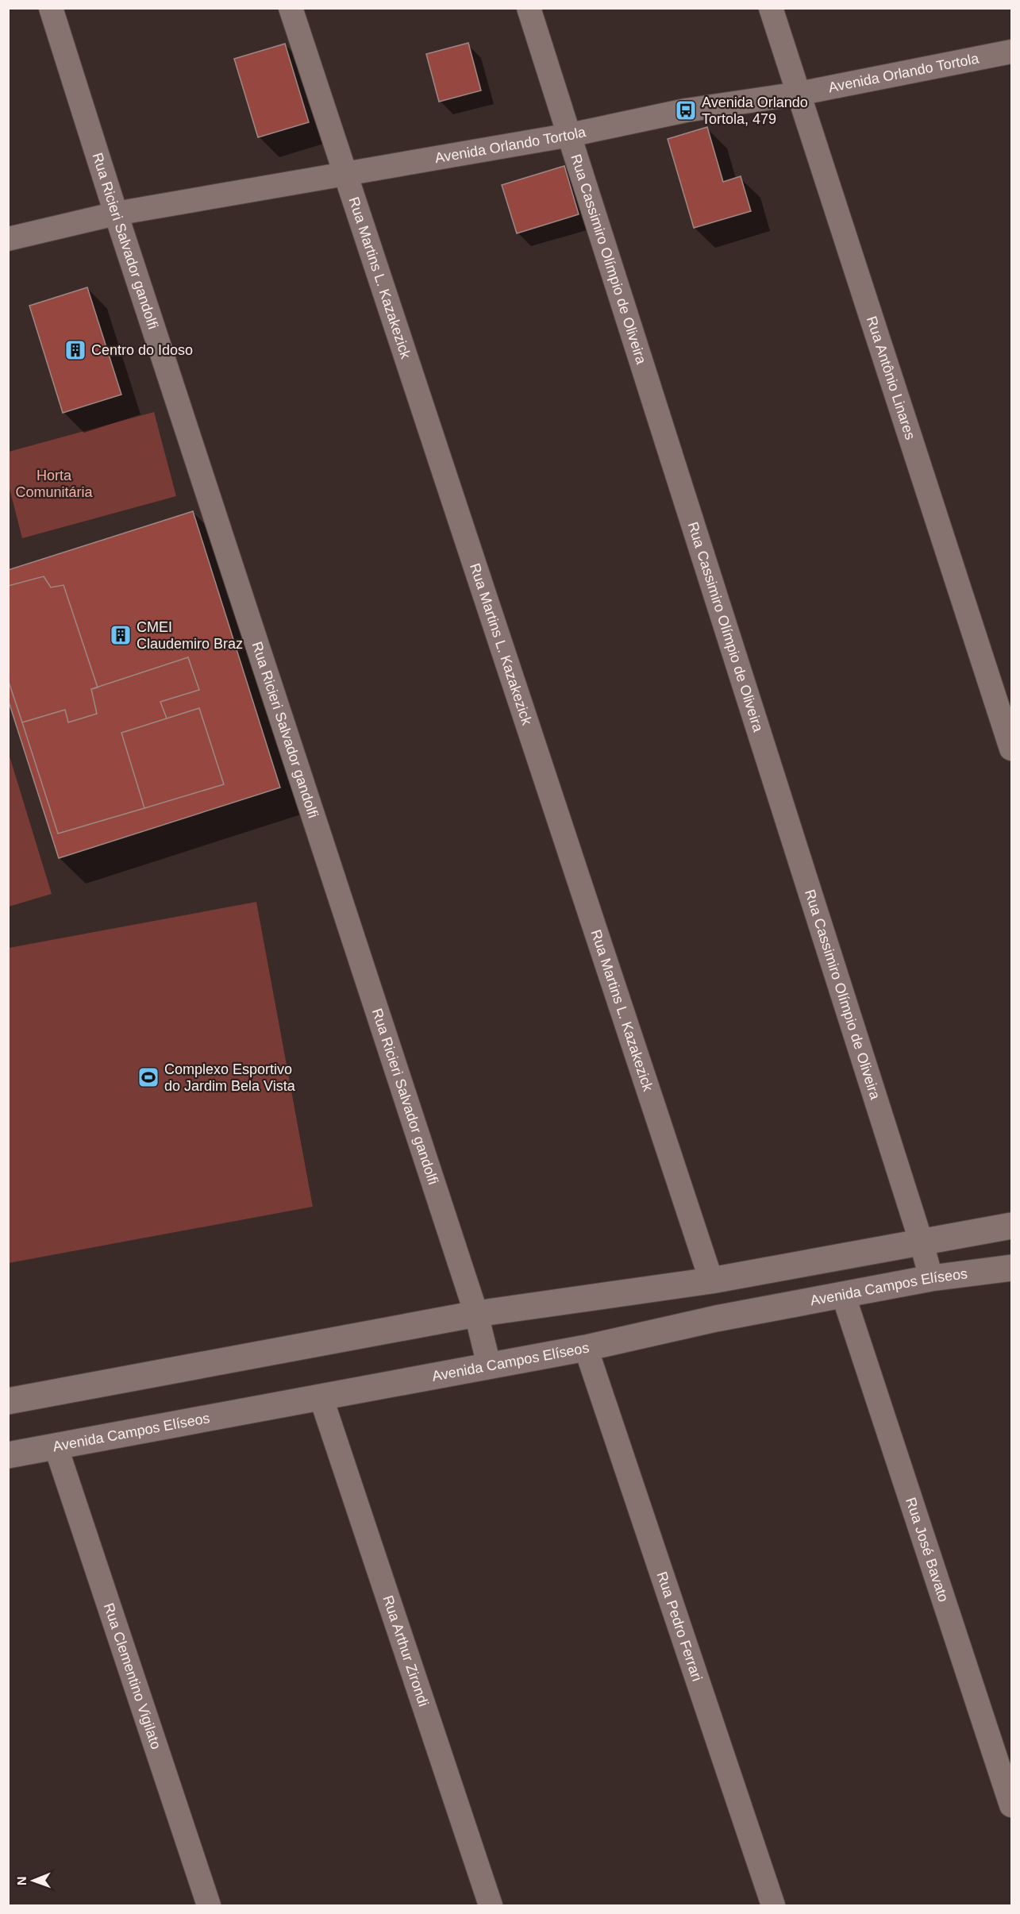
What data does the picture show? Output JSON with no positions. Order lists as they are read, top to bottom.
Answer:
{
  "streets": {
    "street": [
      "Avenida Orlando Tortola",
      "Rua Ricieri Salvador gandolfi",
      "Rua Cassimiro Olímpio de Oliveira",
      "Rua Martins L. Kazakezick",
      "Rua Antônio Linares",
      "Avenida Campos Elíseos",
      "Rua José Bavato",
      "Rua Pedro Ferrari",
      "Rua Arthur Zirondi",
      "Rua Clementino Vigilato"
    ]
  },
  "crossings": [
    ["Avenida Orlando Tortola", "Rua Ricieri Salvador gandolfi"],
    ["Avenida Orlando Tortola", "Rua Cassimiro Olímpio de Oliveira"],
    ["Avenida Orlando Tortola", "Rua Martins L. Kazakezick"],
    ["Avenida Orlando Tortola", "Rua Antônio Linares"],
    ["Rua Ricieri Salvador gandolfi", "Avenida Campos Elíseos"],
    ["Rua Cassimiro Olímpio de Oliveira", "Avenida Campos Elíseos"],
    ["Avenida Campos Elíseos", "Rua José Bavato"],
    ["Avenida Campos Elíseos", "Rua Pedro Ferrari"],
    ["Avenida Campos Elíseos", "Rua Arthur Zirondi"],
    ["Avenida Campos Elíseos", "Rua Clementino Vigilato"]
  ],
  "parks": ["Horta Comunitária"],
  "places": {
    "bus stop": ["Avenida Orlando Tortola, 479"],
    "building": ["Centro do Idoso", "CMEI Claudemiro Braz"],
    "sports": ["Complexo Esportivo do Jardim Bela Vista"]
  },
  "north": "left"
}
